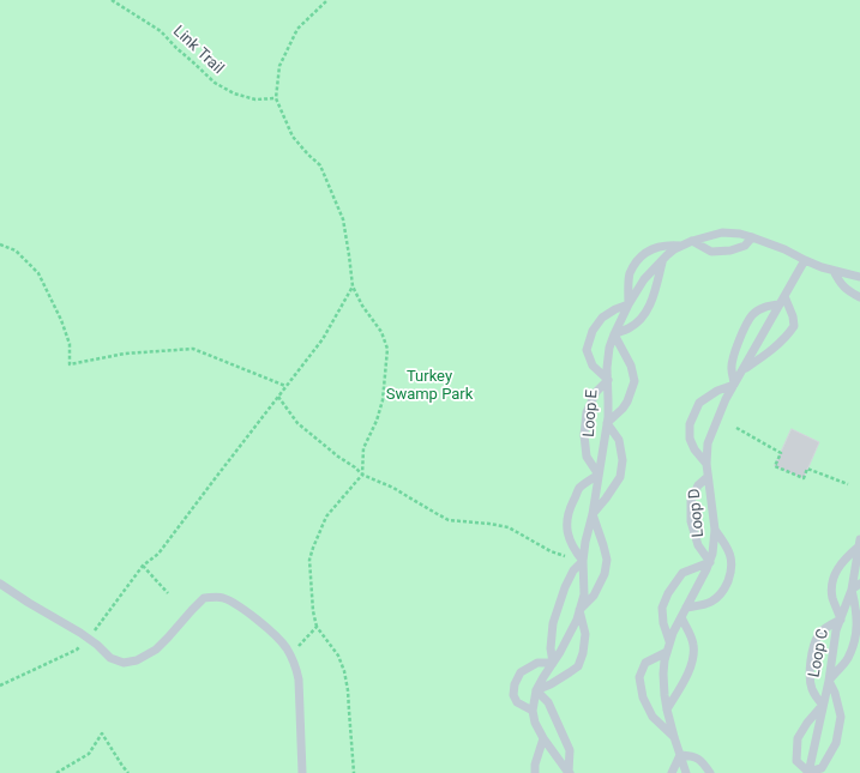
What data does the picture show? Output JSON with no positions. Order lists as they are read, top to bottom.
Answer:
{
  "streets": {
    "lane": ["Loop E", "Loop D", "Loop C"],
    "path": ["Link Trail"]
  },
  "crossings": [
    ["Loop E", "Loop D"]
  ],
  "parks": ["Turkey Swamp Park"]
}
